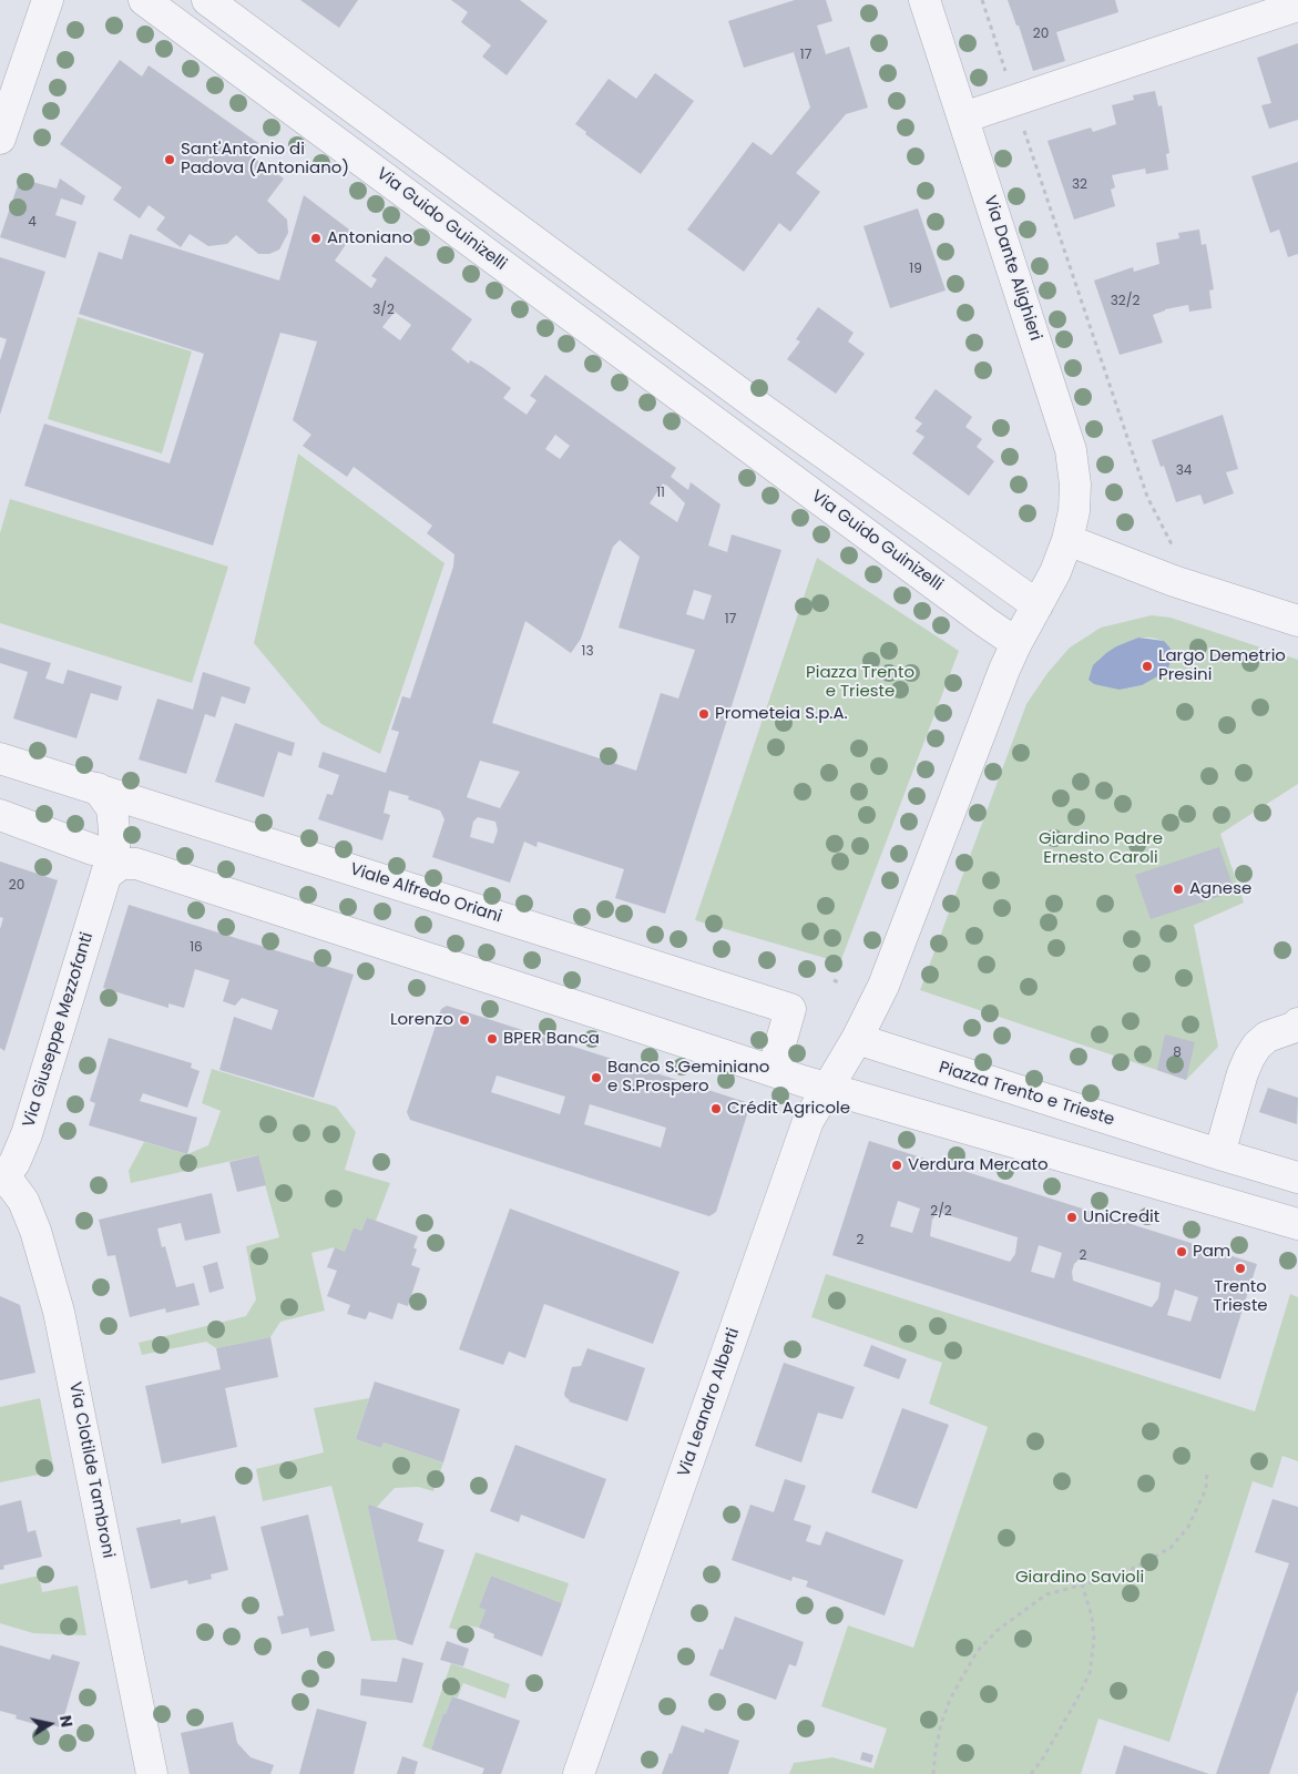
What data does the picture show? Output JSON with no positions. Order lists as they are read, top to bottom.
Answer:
{
  "streets": {
    "street": [
      "Via Guido Guinizelli",
      "Via Dante Alighieri",
      "Viale Alfredo Oriani",
      "Via Giuseppe Mezzofanti",
      "Piazza Trento e Trieste",
      "Via Leandro Alberti",
      "Via Clotilde Tambroni"
    ]
  },
  "crossings": [
    ["Viale Alfredo Oriani", "Via Giuseppe Mezzofanti"],
    ["Via Giuseppe Mezzofanti", "Via Clotilde Tambroni"],
    ["Piazza Trento e Trieste", "Via Leandro Alberti"]
  ],
  "parks": ["Piazza Trento e Trieste", "Giardino Padre Ernesto Caroli", "Giardino Savioli"],
  "places": [
    "Sant'Antonio di Padova (Antoniano)",
    "Antoniano",
    "Largo Demetrio Presini",
    "Prometeia S.p.A.",
    "Agnese",
    "Lorenzo",
    "BPER Banca",
    "Banco S.Geminiano e S.Prospero",
    "Crédit Agricole",
    "Verdura Mercato",
    "UniCredit",
    "Pam",
    "Trento Trieste"
  ],
  "house_numbers": [
    "20",
    "17",
    "32",
    "4",
    "19",
    "32/2",
    "3/2",
    "34",
    "11",
    "17",
    "13",
    "20",
    "16",
    "8",
    "2/2",
    "2",
    "2"
  ],
  "north": "right"
}
